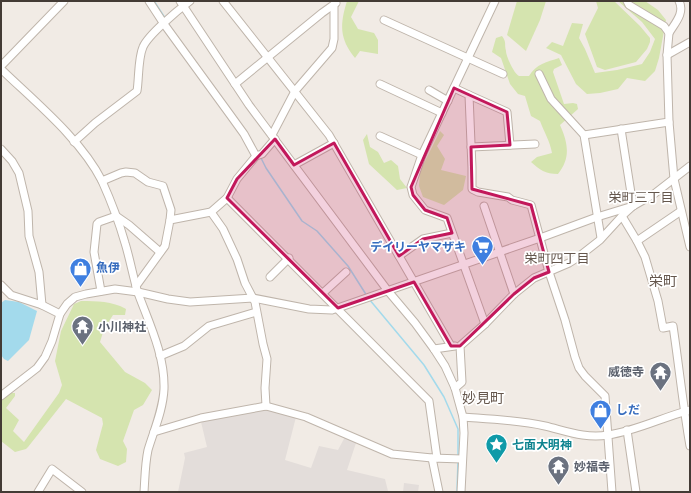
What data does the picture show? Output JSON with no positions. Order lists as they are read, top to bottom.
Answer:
{
  "districts": [
    "栄町三丁目",
    "栄町四丁目",
    "栄町",
    "妙見町"
  ],
  "places": {
    "supermarket": ["デイリーヤマザキ"],
    "shop": ["魚伊", "しだ"],
    "temple": ["小川神社", "威徳寺", "妙福寺"],
    "place": ["七面大明神"]
  }
}
